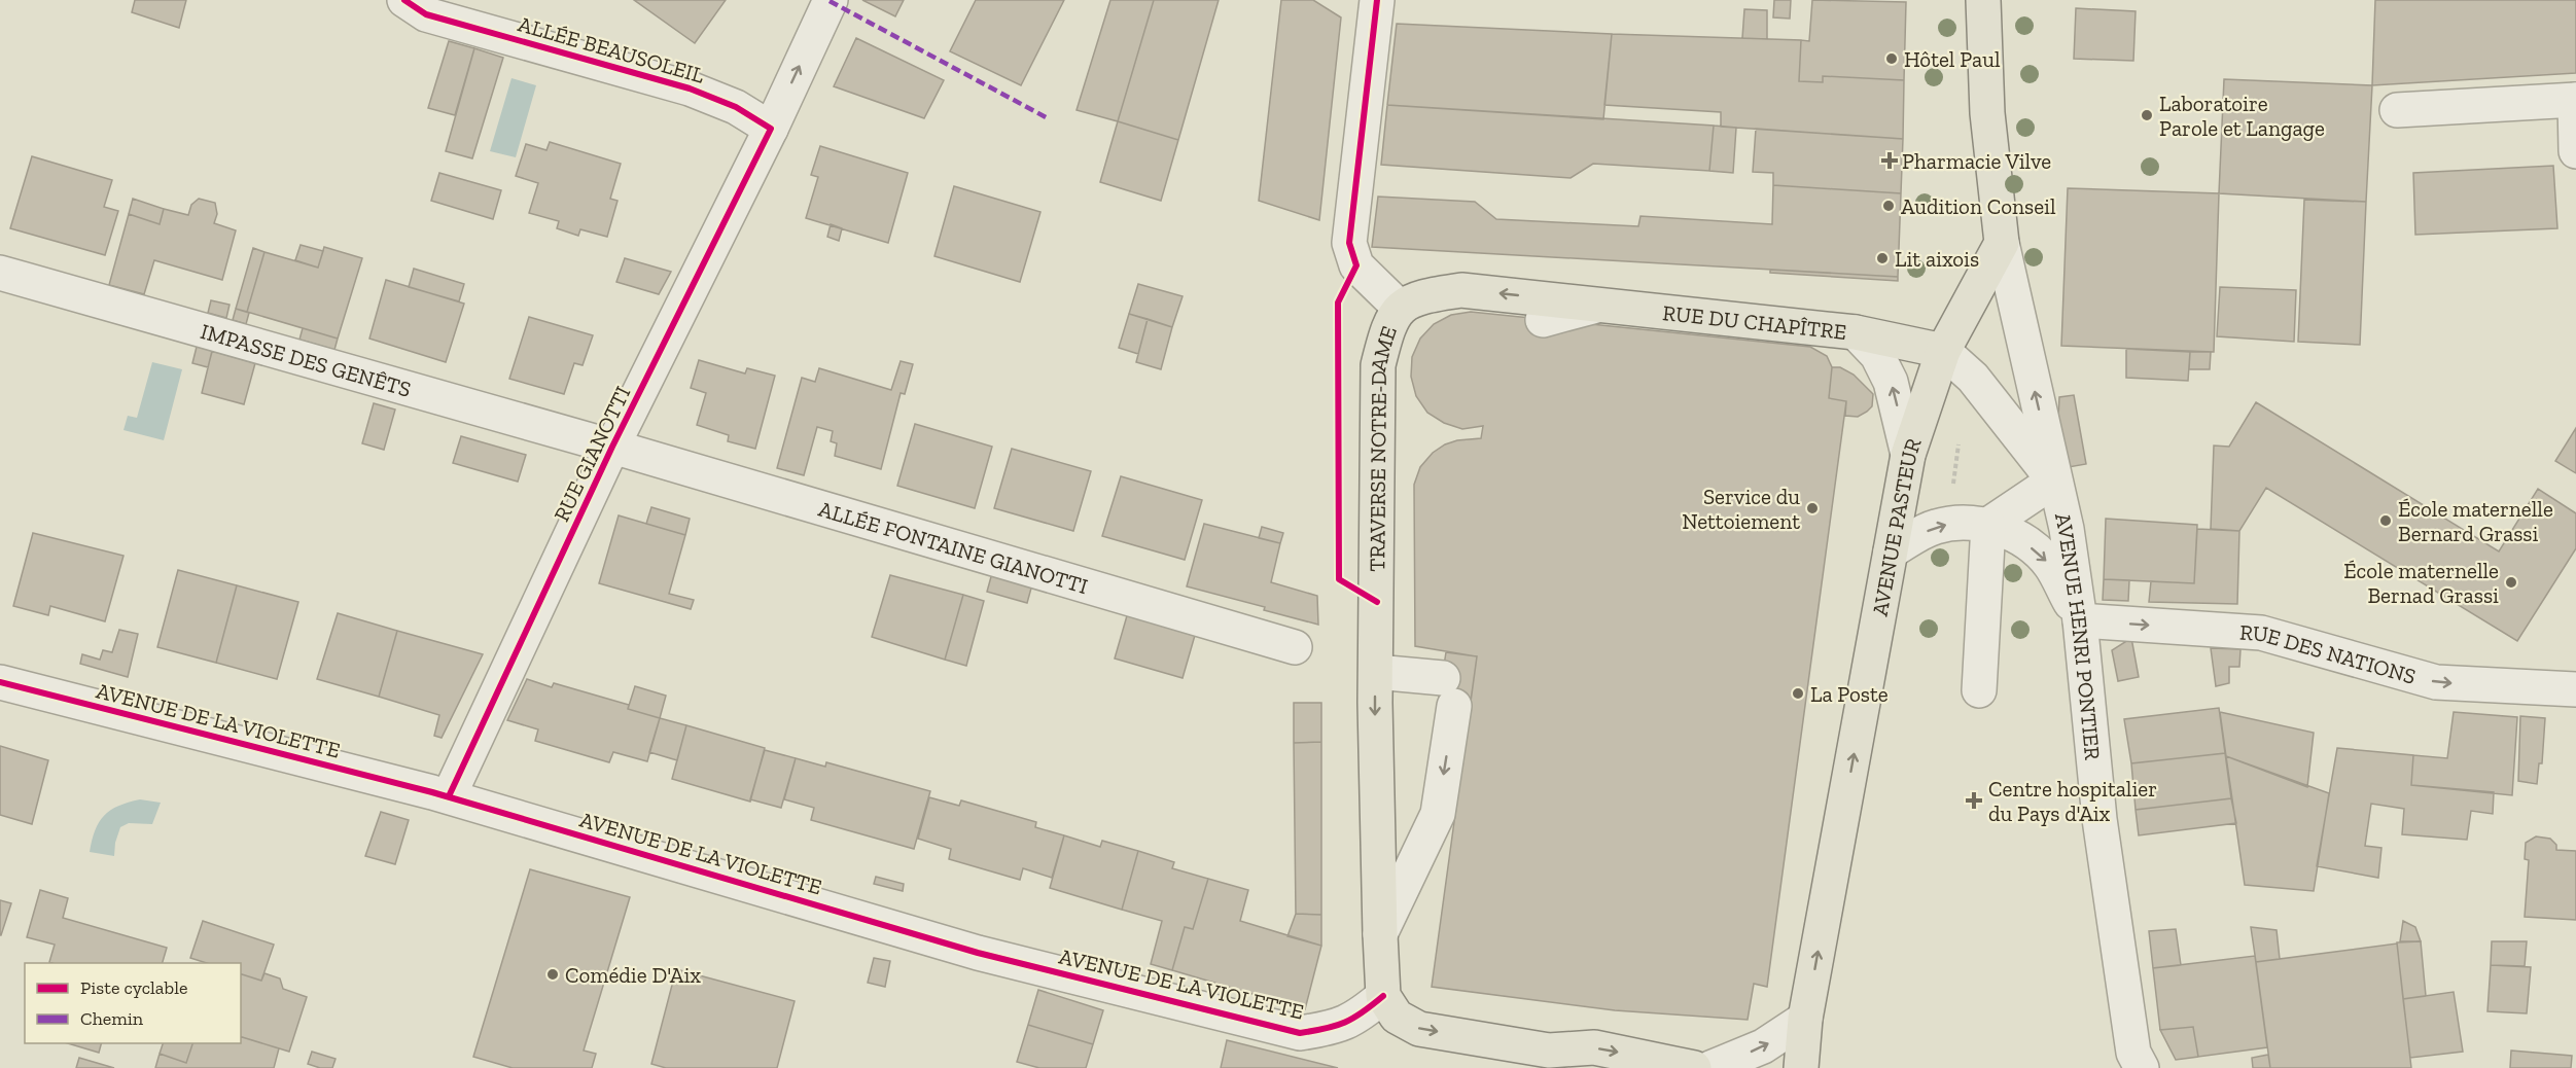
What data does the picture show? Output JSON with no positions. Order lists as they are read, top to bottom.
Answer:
{
  "streets": {
    "main road": ["RUE DU CHAPÎTRE", "TRAVERSE NOTRE-DAME", "AVENUE PASTEUR"],
    "street": [
      "ALLÉE BEAUSOLEIL",
      "IMPASSE DES GENÊTS",
      "RUE GIANOTTI",
      "ALLÉE FONTAINE GIANOTTI",
      "AVENUE HENRI PONTIER",
      "RUE DES NATIONS",
      "AVENUE DE LA VIOLETTE"
    ]
  },
  "crossings": [
    ["ALLÉE BEAUSOLEIL", "RUE GIANOTTI"],
    ["RUE DU CHAPÎTRE", "TRAVERSE NOTRE-DAME"],
    ["RUE DU CHAPÎTRE", "AVENUE PASTEUR"],
    ["RUE DU CHAPÎTRE", "AVENUE HENRI PONTIER"],
    ["IMPASSE DES GENÊTS", "RUE GIANOTTI"],
    ["IMPASSE DES GENÊTS", "ALLÉE FONTAINE GIANOTTI"],
    ["TRAVERSE NOTRE-DAME", "AVENUE DE LA VIOLETTE"],
    ["RUE GIANOTTI", "ALLÉE FONTAINE GIANOTTI"],
    ["RUE GIANOTTI", "AVENUE DE LA VIOLETTE"],
    ["AVENUE PASTEUR", "AVENUE HENRI PONTIER"],
    ["AVENUE HENRI PONTIER", "RUE DES NATIONS"]
  ],
  "one_way": ["AVENUE PASTEUR", "RUE DES NATIONS"],
  "places": {
    "other": [
      "Hôtel Paul",
      "Laboratoire Parole et Langage",
      "Audition Conseil",
      "Lit aixois",
      "Service du Nettoiement",
      "École maternelle Bernard Grassi",
      "École maternelle Bernad Grassi",
      "La Poste",
      "Comédie D'Aix"
    ],
    "health": ["Pharmacie Vilve", "Centre hospitalier du Pays d'Aix"]
  },
  "legend": ["Piste cyclable", "Chemin"]
}
